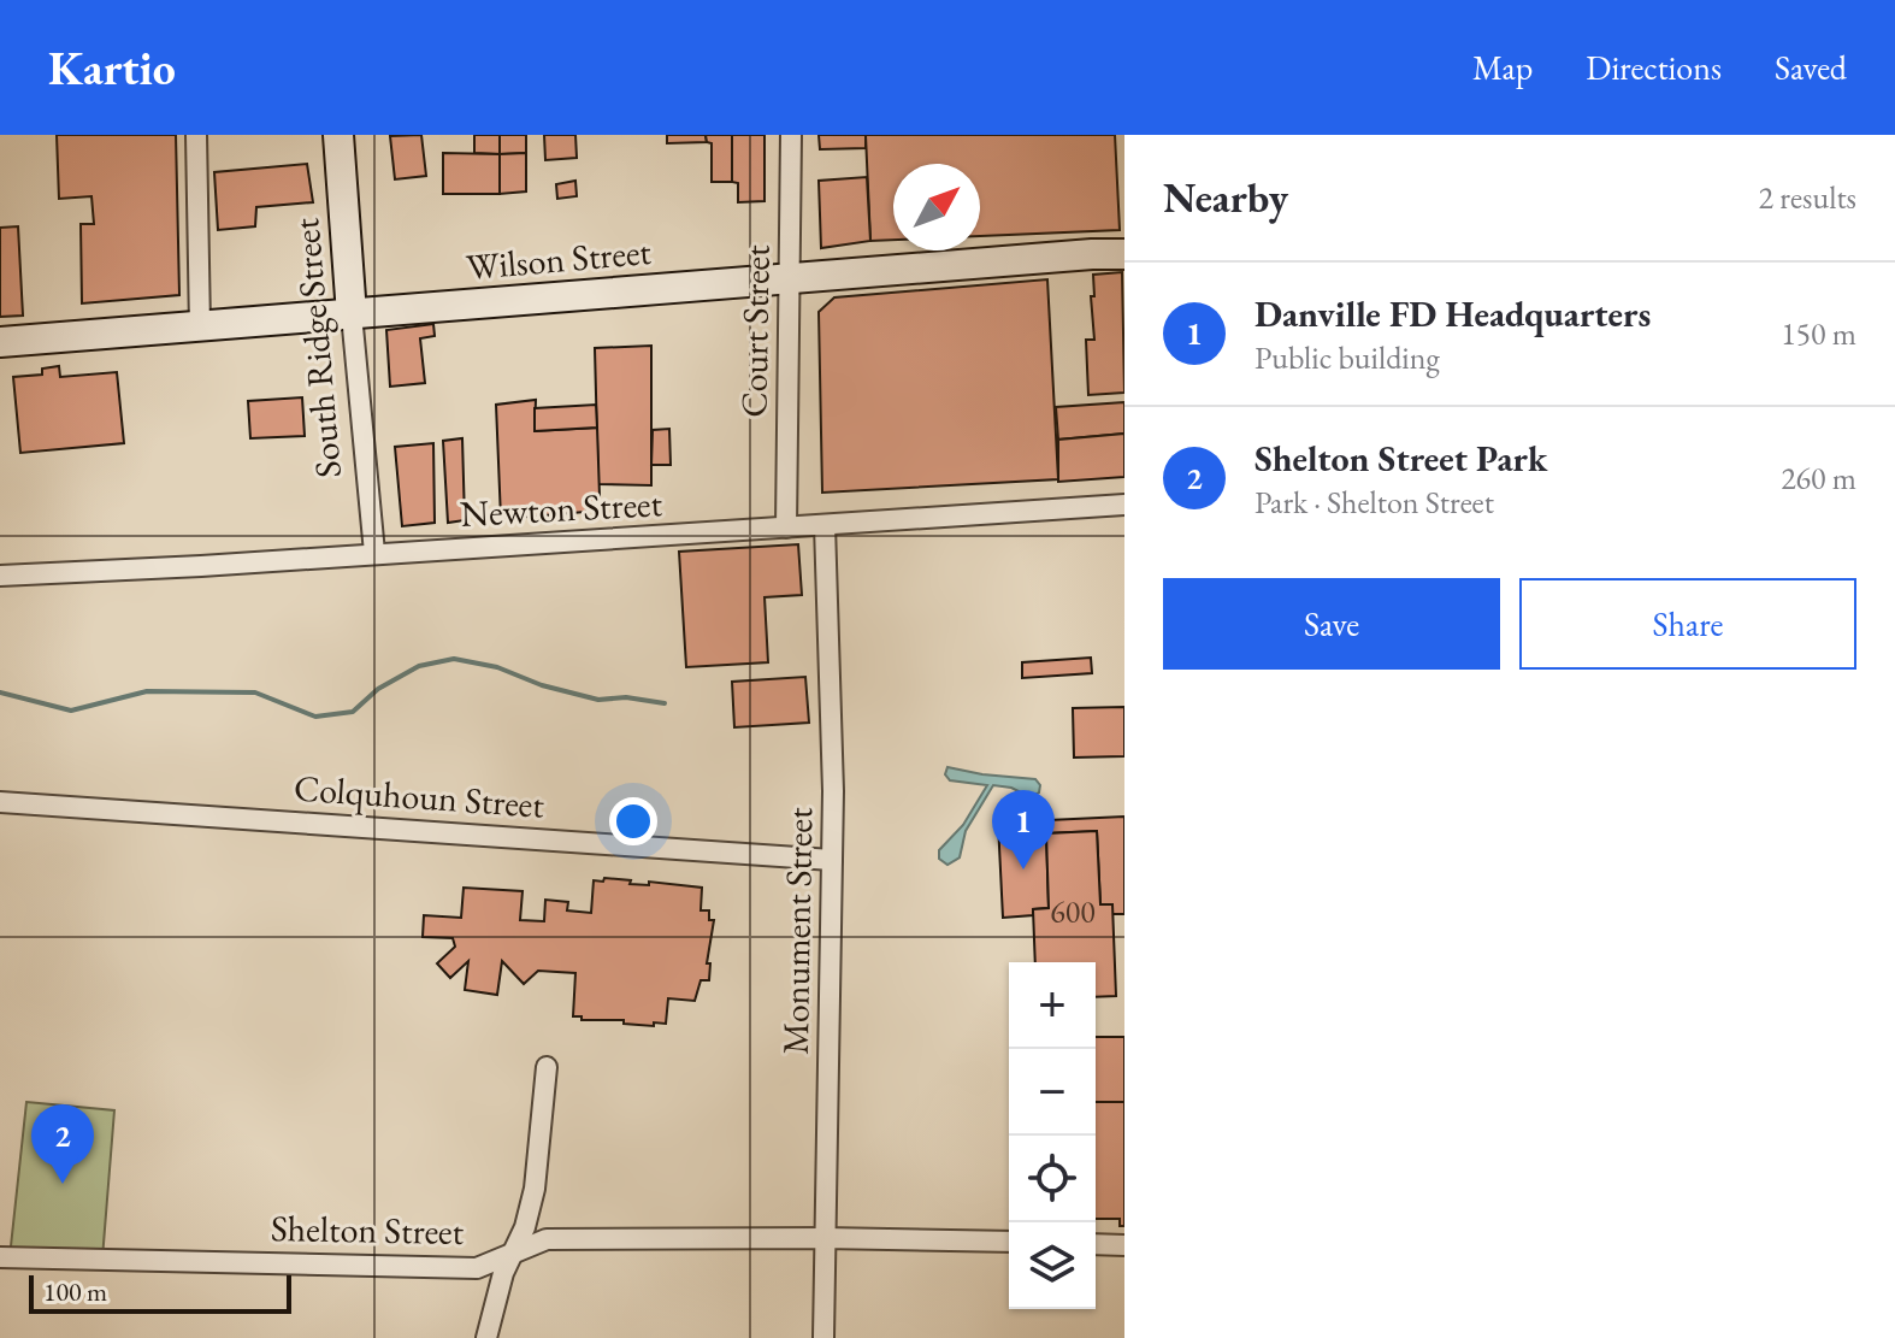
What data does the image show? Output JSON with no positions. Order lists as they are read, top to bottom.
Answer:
{
  "streets": {
    "street": [
      "Wilson Street",
      "Court Street",
      "South Ridge Street",
      "Newton Street",
      "Colquhoun Street",
      "Monument Street",
      "Shelton Street"
    ]
  },
  "crossings": [
    ["Wilson Street", "Court Street"],
    ["Wilson Street", "South Ridge Street"],
    ["Court Street", "Newton Street"],
    ["South Ridge Street", "Newton Street"],
    ["Newton Street", "Monument Street"],
    ["Colquhoun Street", "Monument Street"],
    ["Monument Street", "Shelton Street"]
  ],
  "house_numbers": ["600"],
  "scale_bar": "100 m",
  "north": "top right",
  "page": {
    "header": "Kartio",
    "nav": ["Map", "Directions", "Saved"],
    "heading": ["Nearby", "2 results"],
    "list": [
      {
        "mark": "1",
        "name": "Danville FD Headquarters",
        "note": "Public building",
        "value": "150 m"
      },
      {
        "mark": "2",
        "name": "Shelton Street Park",
        "note": "Park · Shelton Street",
        "value": "260 m"
      }
    ],
    "buttons": ["Save", "Share"],
    "pins": ["1", "2"],
    "map_buttons": ["+", "−"],
    "scale": "100 m"
  }
}
